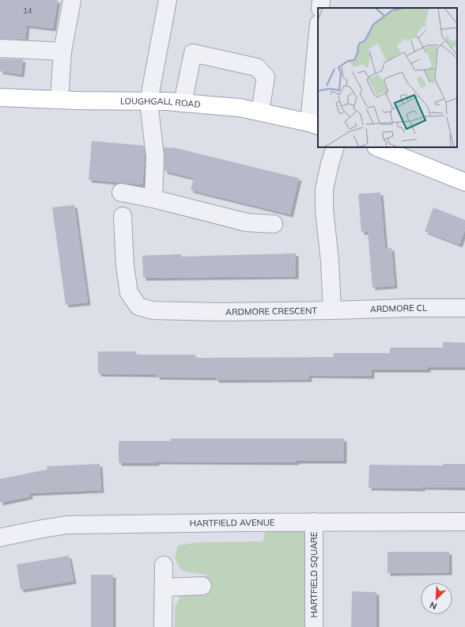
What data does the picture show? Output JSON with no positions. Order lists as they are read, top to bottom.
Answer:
{
  "streets": {
    "main road": ["LOUGHGALL ROAD"],
    "street": [
      "ARDMORE CL",
      "ARDMORE CRESCENT",
      "HARTFIELD AVENUE",
      "HARTFIELD SQUARE"
    ]
  },
  "crossings": [
    ["ARDMORE CL", "ARDMORE CRESCENT"],
    ["HARTFIELD AVENUE", "HARTFIELD SQUARE"]
  ],
  "house_numbers": ["14"],
  "north": "bottom left"
}
